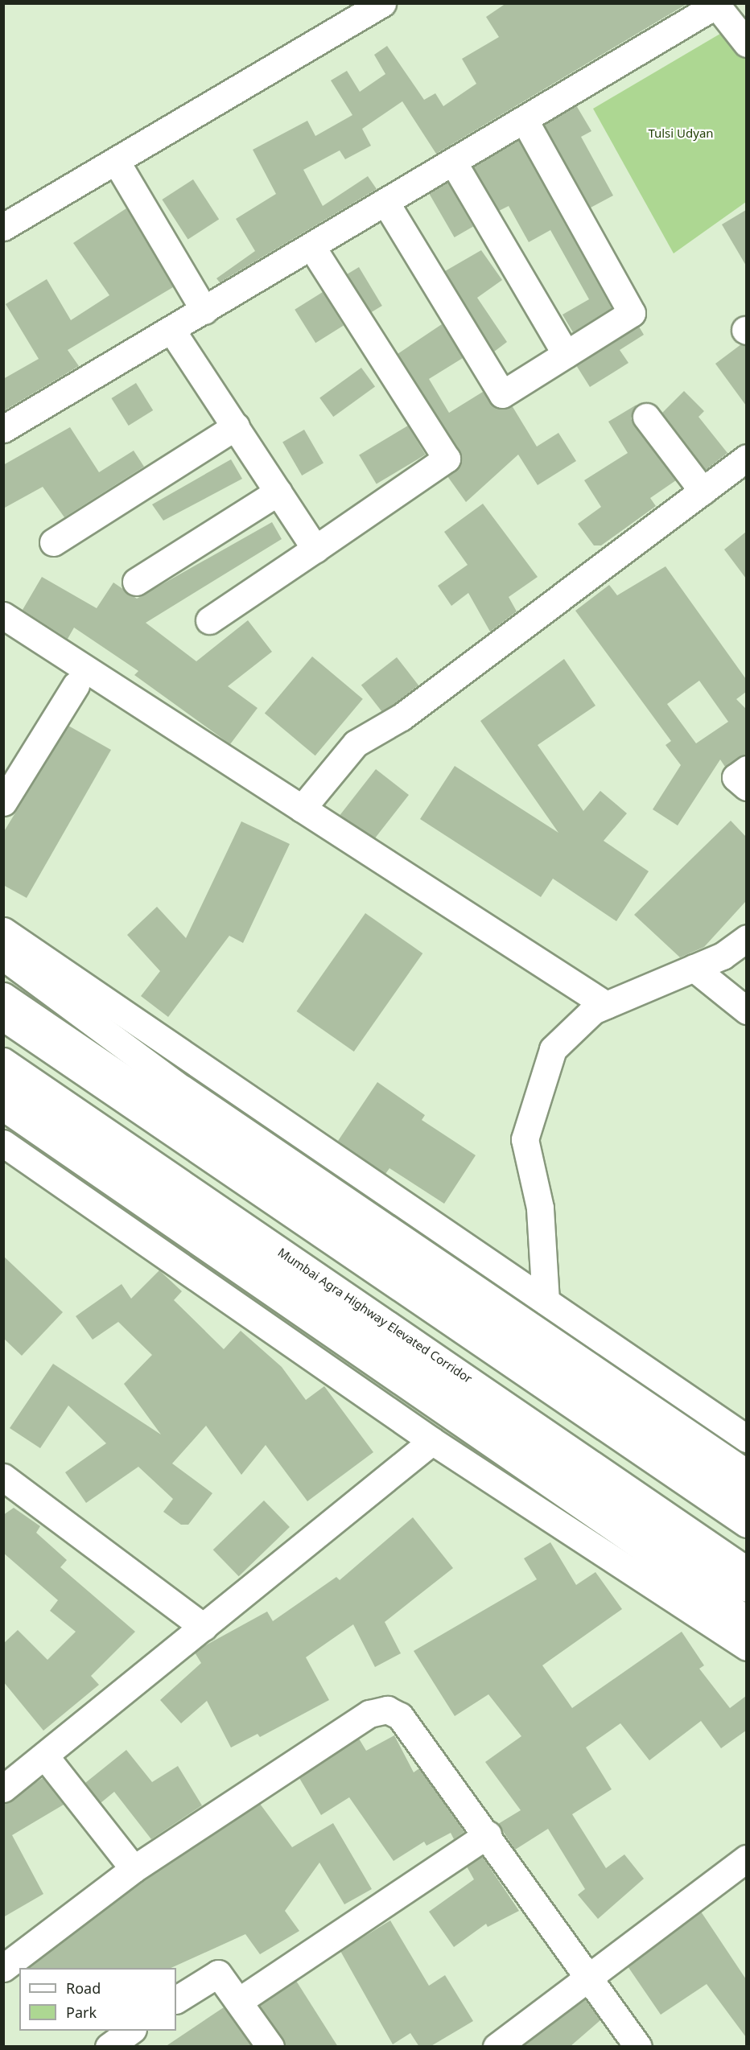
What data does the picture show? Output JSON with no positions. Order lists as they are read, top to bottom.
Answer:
{
  "streets": {
    "main road": ["Mumbai Agra Highway Elevated Corridor"]
  },
  "parks": ["Tulsi Udyan"],
  "legend": ["Road", "Park"]
}
